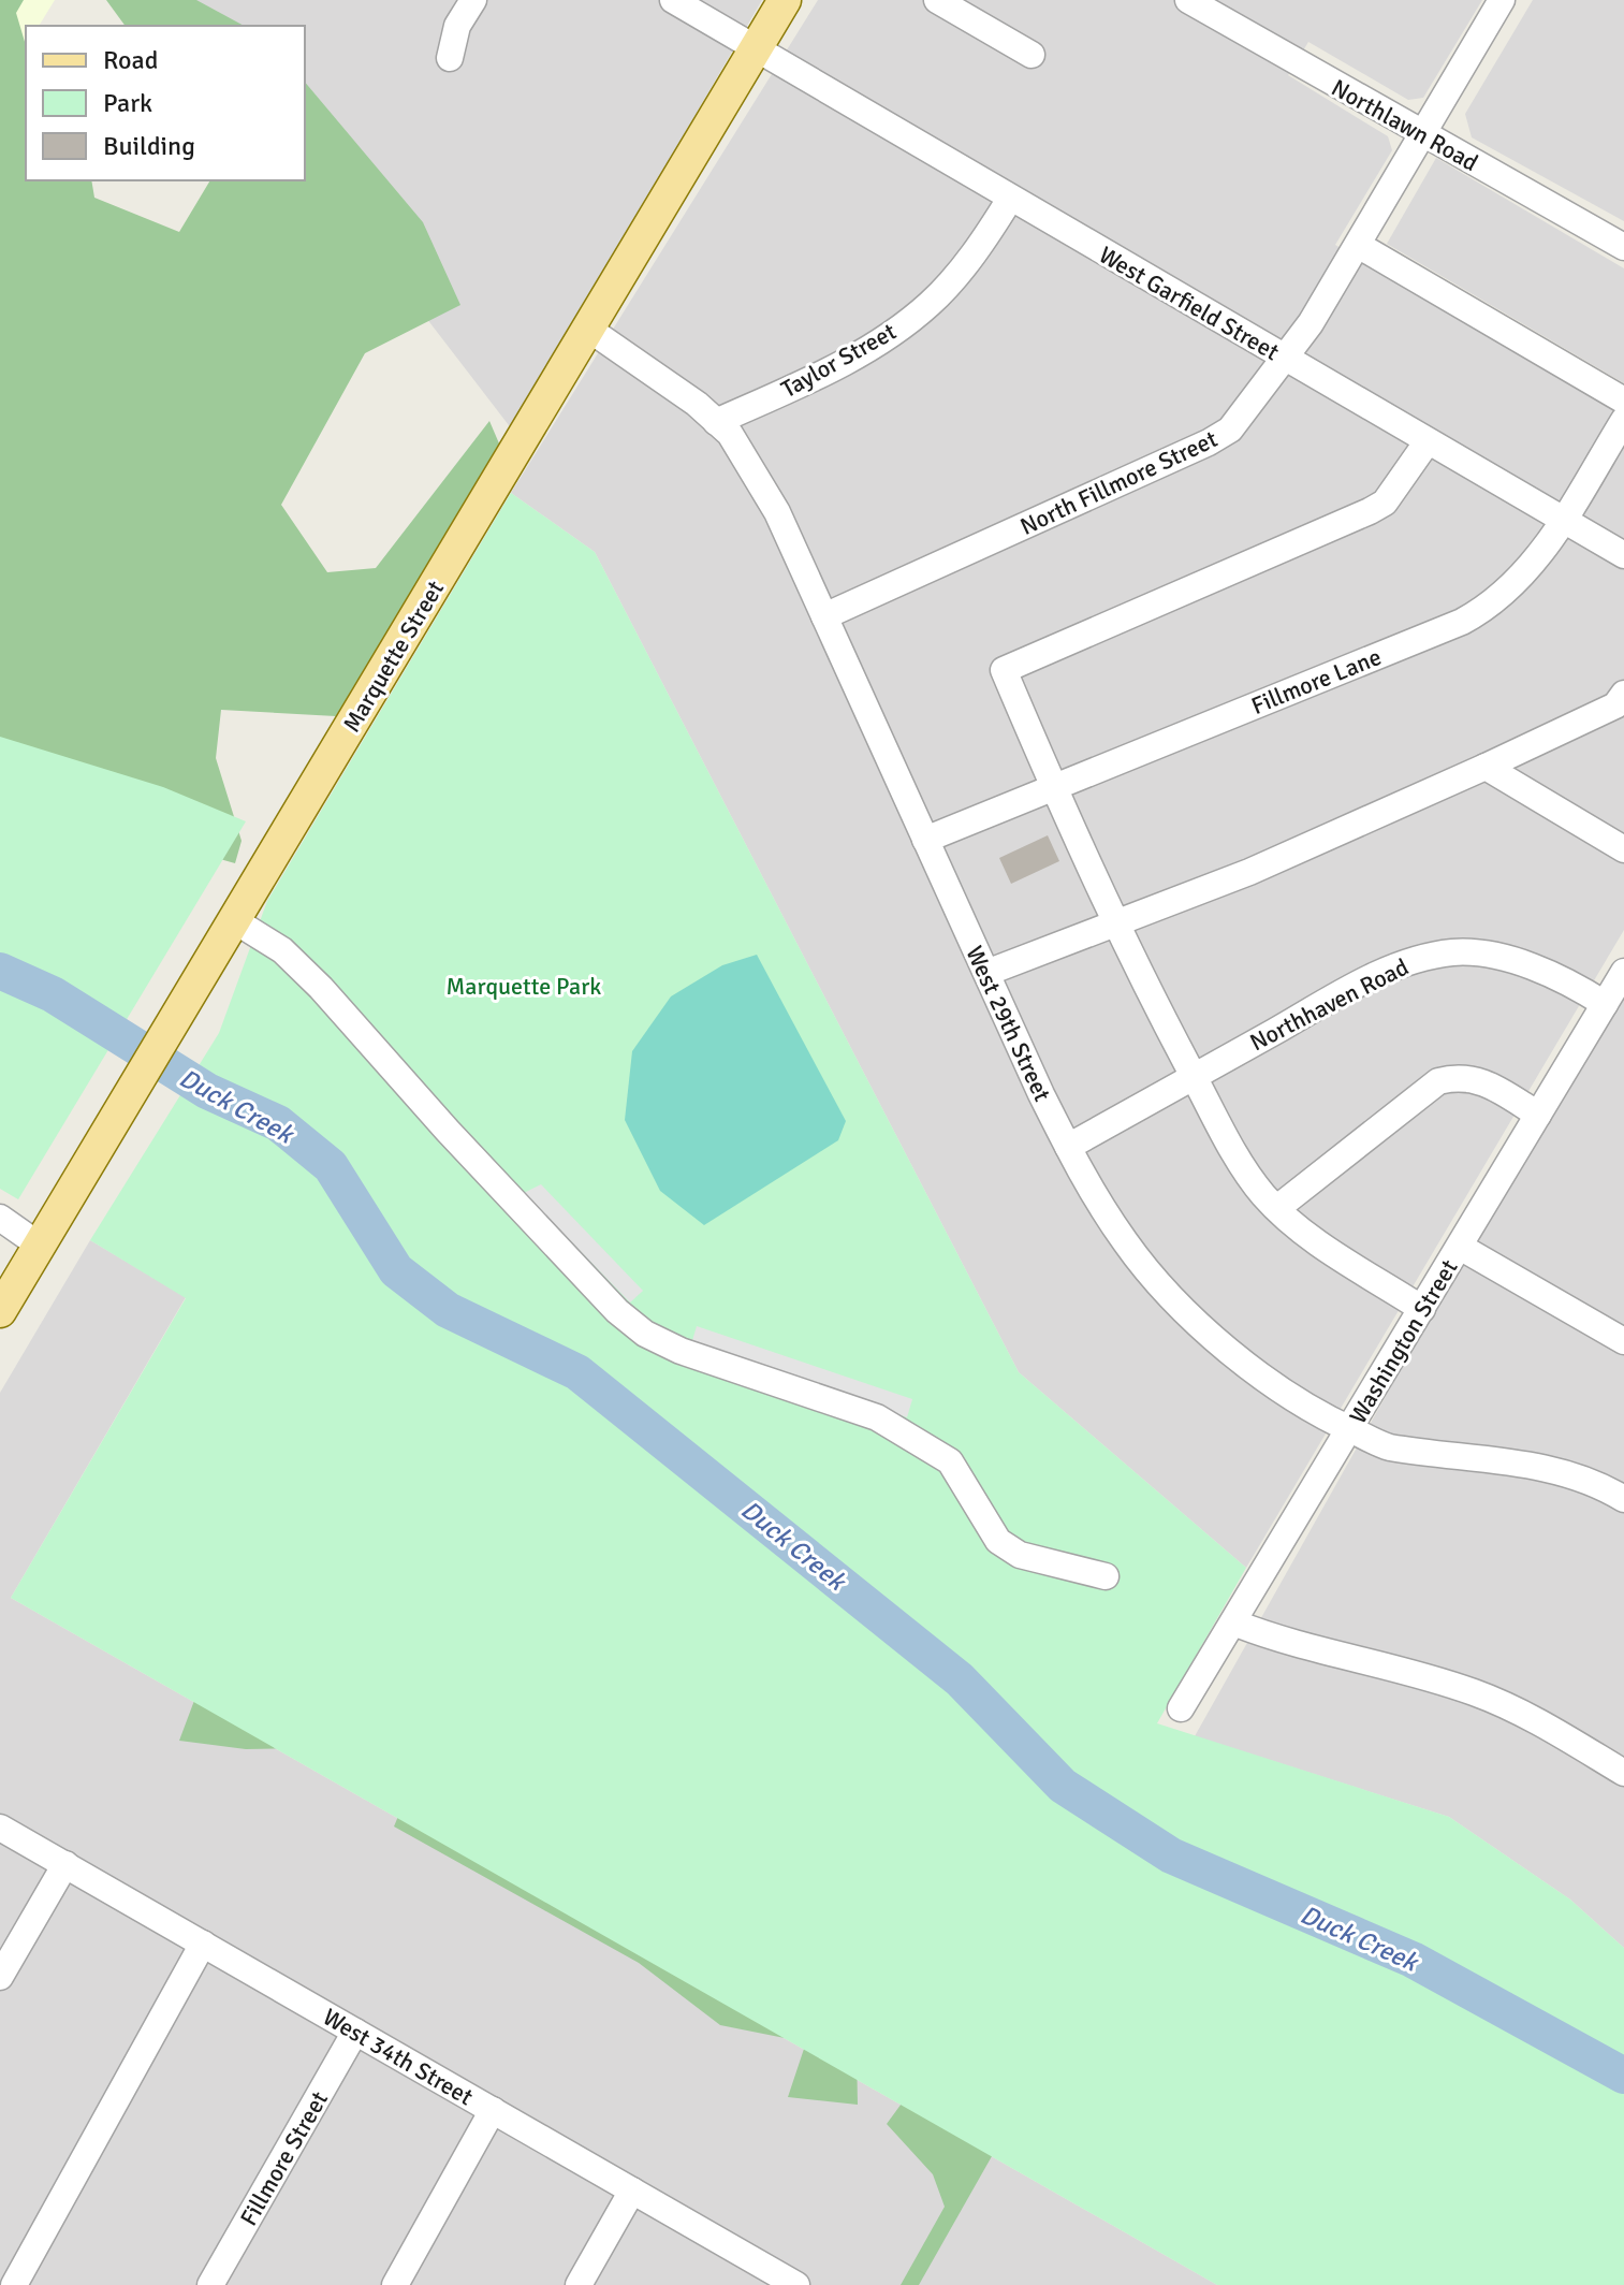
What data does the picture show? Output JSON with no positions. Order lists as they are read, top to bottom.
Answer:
{
  "streets": {
    "main road": ["Marquette Street"],
    "street": [
      "Northlawn Road",
      "West Garfield Street",
      "Taylor Street",
      "North Fillmore Street",
      "Fillmore Lane",
      "Northhaven Road",
      "West 29th Street",
      "Washington Street",
      "West 34th Street",
      "Fillmore Street"
    ]
  },
  "crossings": [
    ["Northlawn Road", "North Fillmore Street"],
    ["West Garfield Street", "Taylor Street"],
    ["West Garfield Street", "North Fillmore Street"],
    ["West Garfield Street", "Marquette Street"],
    ["West Garfield Street", "Fillmore Lane"],
    ["Taylor Street", "West 29th Street"],
    ["North Fillmore Street", "West 29th Street"],
    ["Marquette Street", "West 29th Street"],
    ["Fillmore Lane", "West 29th Street"],
    ["Northhaven Road", "West 29th Street"],
    ["Northhaven Road", "Washington Street"],
    ["West 29th Street", "Washington Street"],
    ["West 34th Street", "Fillmore Street"]
  ],
  "water": ["Duck Creek"],
  "parks": ["Marquette Park"],
  "legend": ["Road", "Park", "Building"]
}
